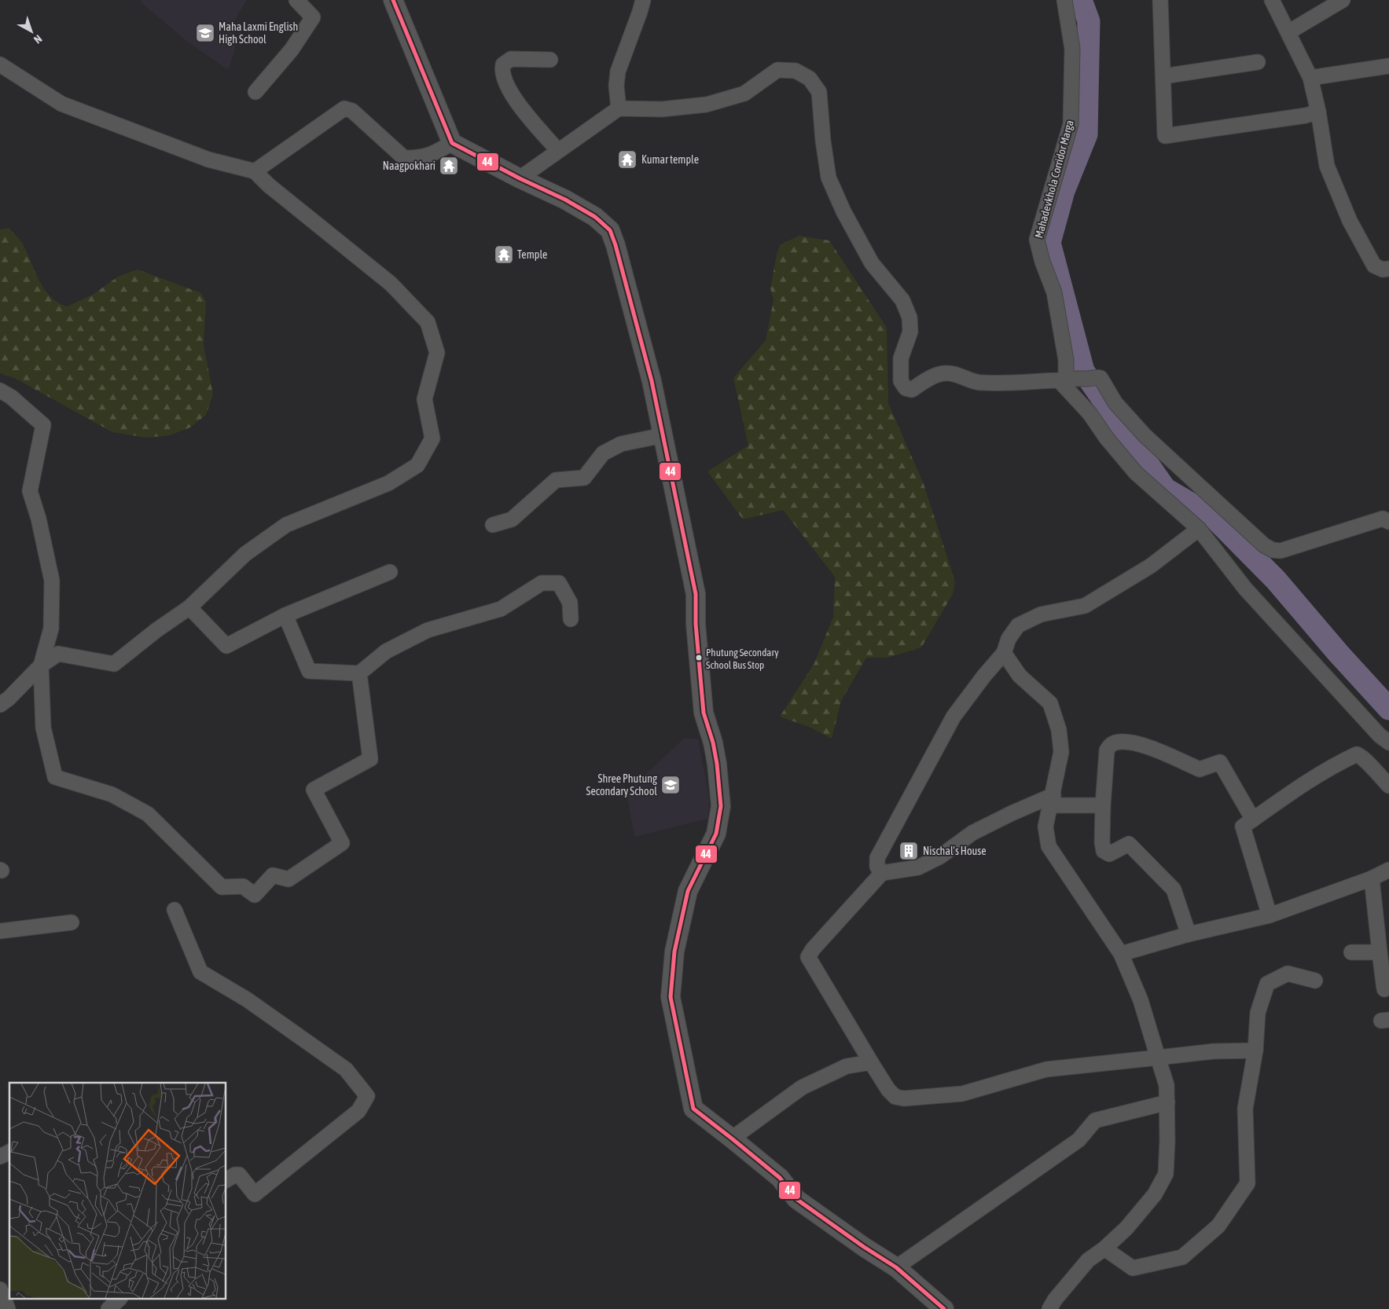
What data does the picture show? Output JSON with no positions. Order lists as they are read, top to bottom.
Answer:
{
  "streets": {
    "street": ["Mahadevkhola Corridor Marga"]
  },
  "places": {
    "school or university": ["Maha Laxmi English High School", "Shree Phutung Secondary School"],
    "temple": ["Kumar temple", "Naagpokhari", "Temple"],
    "other": ["Phutung Secondary School Bus Stop"],
    "building": ["Nischal's House"]
  },
  "lines": ["transit line 44"],
  "north": "bottom right"
}
